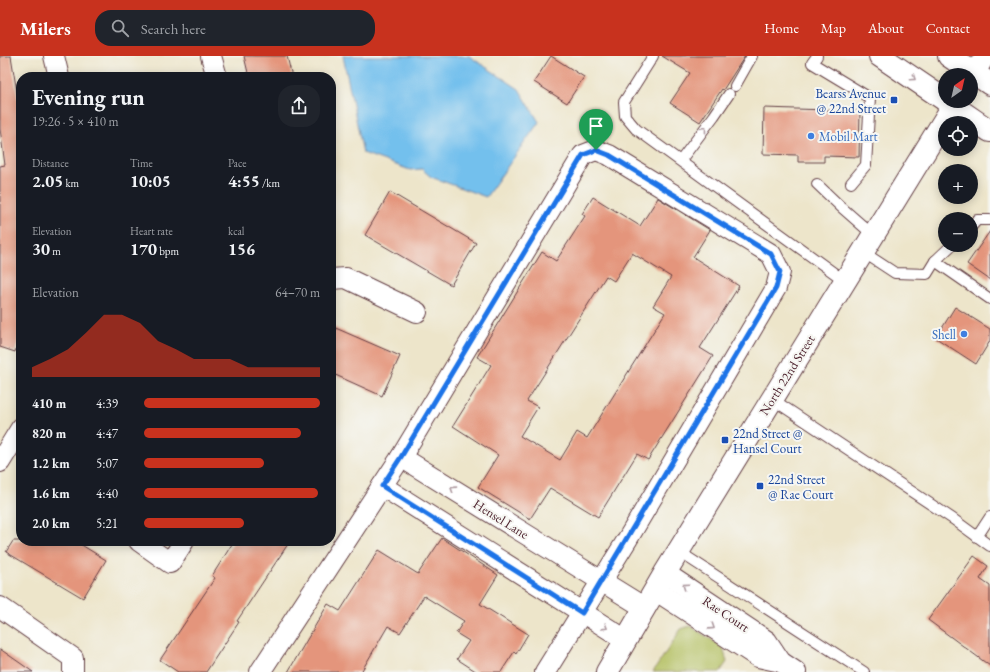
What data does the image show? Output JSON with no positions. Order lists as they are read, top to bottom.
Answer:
{
  "streets": {
    "street": ["North 22nd Street", "Hensel Lane", "Rae Court"]
  },
  "crossings": [
    ["North 22nd Street", "Rae Court"]
  ],
  "places": {
    "transit": ["Bearss Avenue @ 22nd Street", "22nd Street @ Hansel Court", "22nd Street @ Rae Court"],
    "other": ["Mobil Mart", "Shell"]
  },
  "north": "top right",
  "page": {
    "header": "Milers",
    "search": "Search here",
    "nav": [
      "Home",
      "Map",
      "About",
      "Contact"
    ],
    "map_buttons": ["+", "−"],
    "heading": ["Evening run", "19:26 · 5 × 410 m"],
    "stats": [
      ["Distance", "2.05 km"],
      ["Time", "10:05"],
      ["Pace", "4:55 /km"],
      ["Elevation", "30 m"],
      ["Heart rate", "170 bpm"],
      ["kcal", "156"]
    ],
    "chart": ["Elevation", "64–70 m"],
    "list": [
      {
        "name": "410 m",
        "note": "4:39"
      },
      {
        "name": "820 m",
        "note": "4:47"
      },
      {
        "name": "1.2 km",
        "note": "5:07"
      },
      {
        "name": "1.6 km",
        "note": "4:40"
      },
      {
        "name": "2.0 km",
        "note": "5:21"
      }
    ]
  }
}
